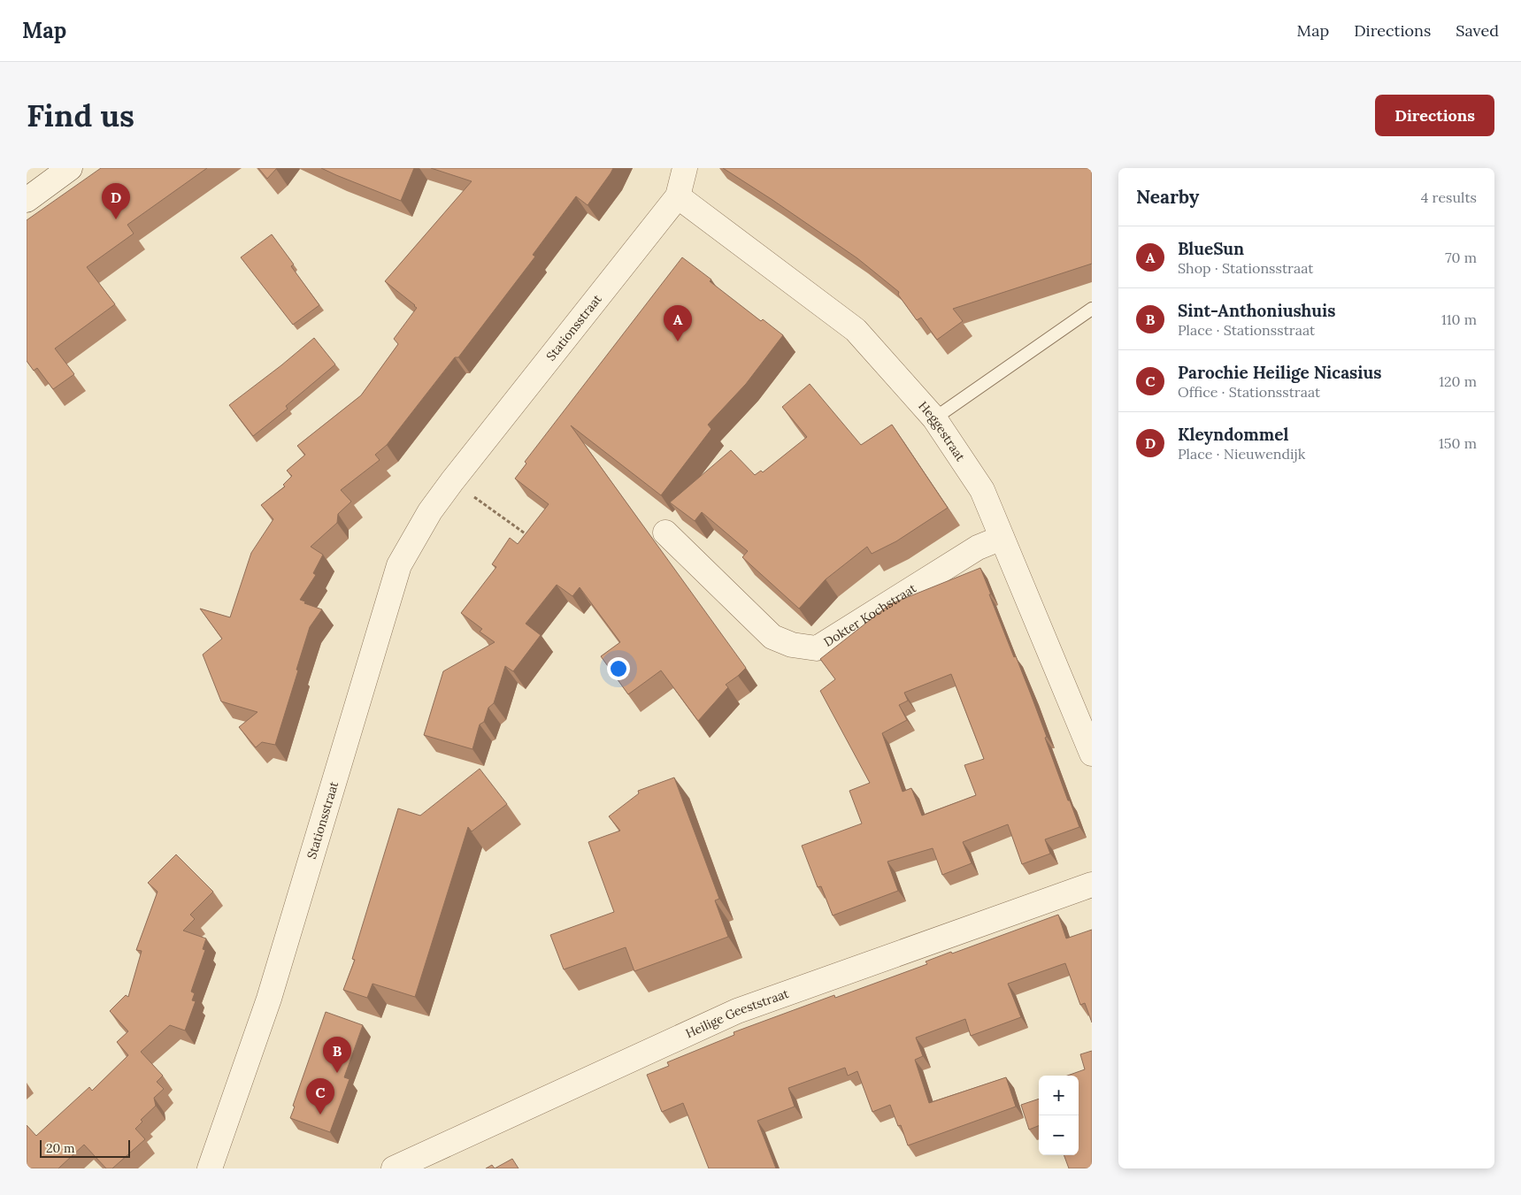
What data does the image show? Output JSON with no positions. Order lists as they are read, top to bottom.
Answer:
{
  "streets": {
    "street": [
      "Stationsstraat",
      "Heggestraat",
      "Dokter Kochstraat",
      "Heilige Geeststraat"
    ]
  },
  "crossings": [
    ["Stationsstraat", "Heggestraat"],
    ["Heggestraat", "Dokter Kochstraat"]
  ],
  "scale_bar": "20 m",
  "page": {
    "header": "Map",
    "nav": ["Map", "Directions", "Saved"],
    "buttons": "Directions",
    "title": "Find us",
    "heading": ["Nearby", "4 results"],
    "pins": [
      "D",
      "A",
      "B",
      "C"
    ],
    "list": [
      {
        "mark": "A",
        "name": "BlueSun",
        "note": "Shop · Stationsstraat",
        "value": "70 m"
      },
      {
        "mark": "B",
        "name": "Sint-Anthoniushuis",
        "note": "Place · Stationsstraat",
        "value": "110 m"
      },
      {
        "mark": "C",
        "name": "Parochie Heilige Nicasius",
        "note": "Office · Stationsstraat",
        "value": "120 m"
      },
      {
        "mark": "D",
        "name": "Kleyndommel",
        "note": "Place · Nieuwendijk",
        "value": "150 m"
      }
    ],
    "map_buttons": ["+", "−"],
    "scale": "20 m"
  }
}
